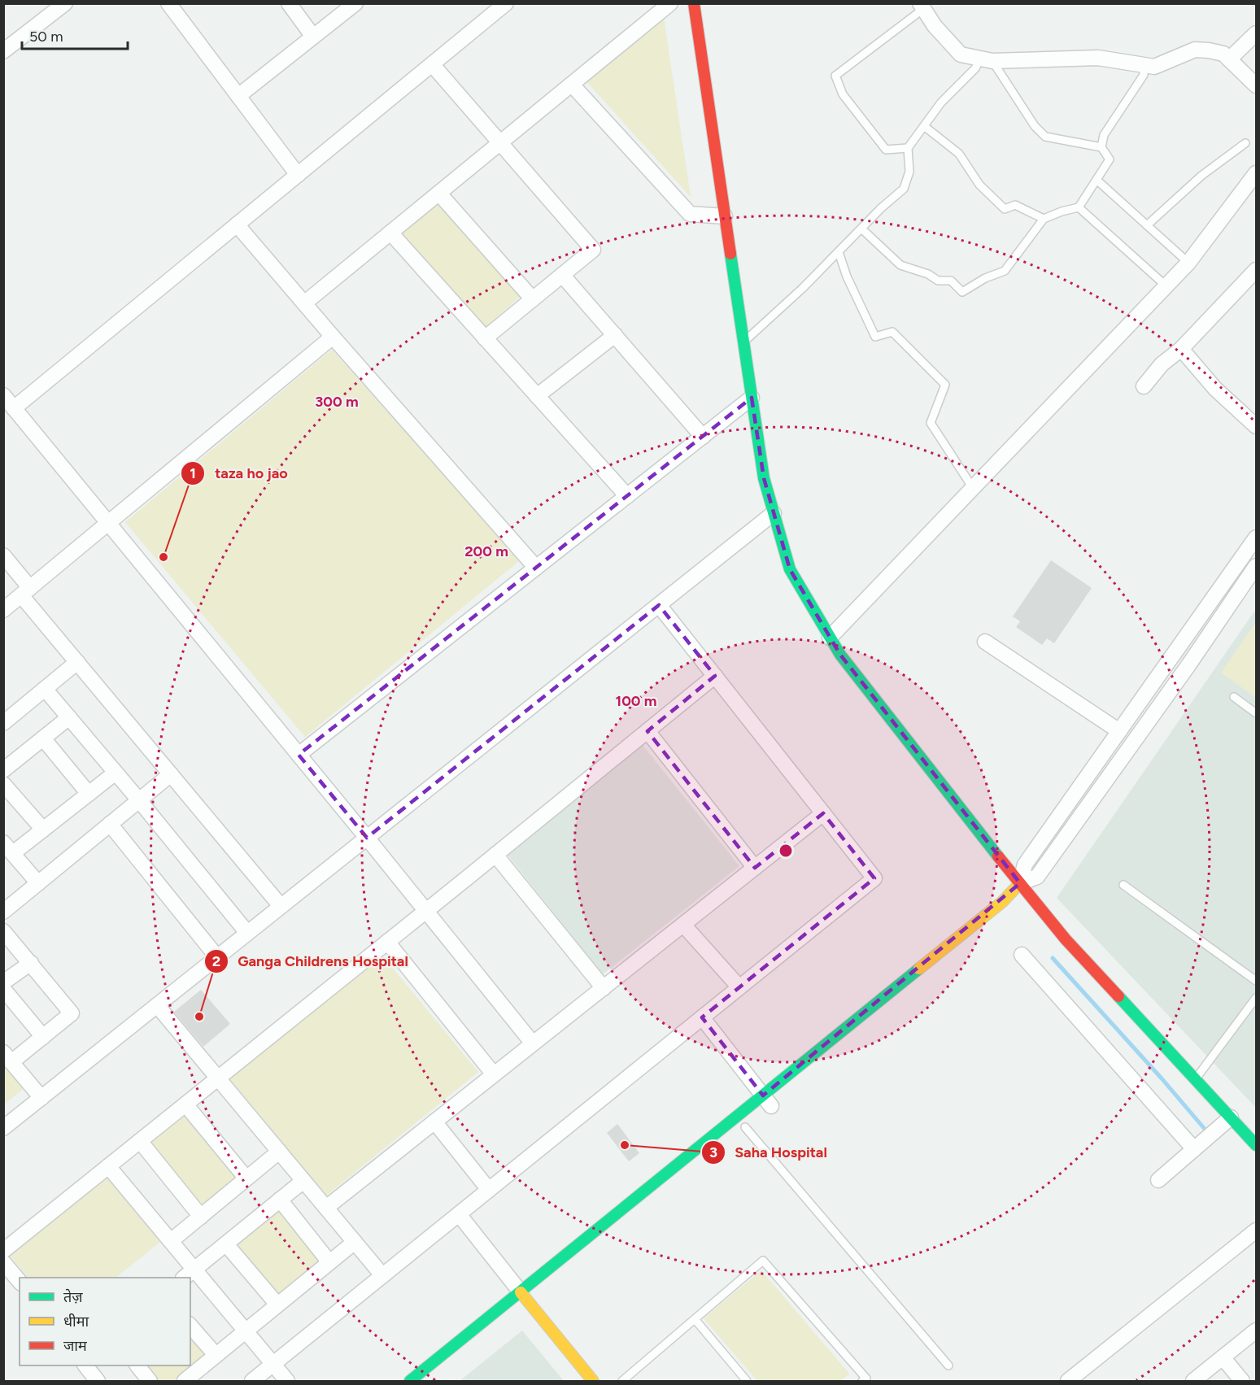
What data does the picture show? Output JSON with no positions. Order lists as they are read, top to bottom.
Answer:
{
  "places": ["taza ho jao", "Ganga Childrens Hospital", "Saha Hospital"],
  "legend": ["तेज़", "धीमा", "जाम"],
  "scale_bar": "50 m",
  "rings": ["300 m", "200 m", "100 m"]
}
